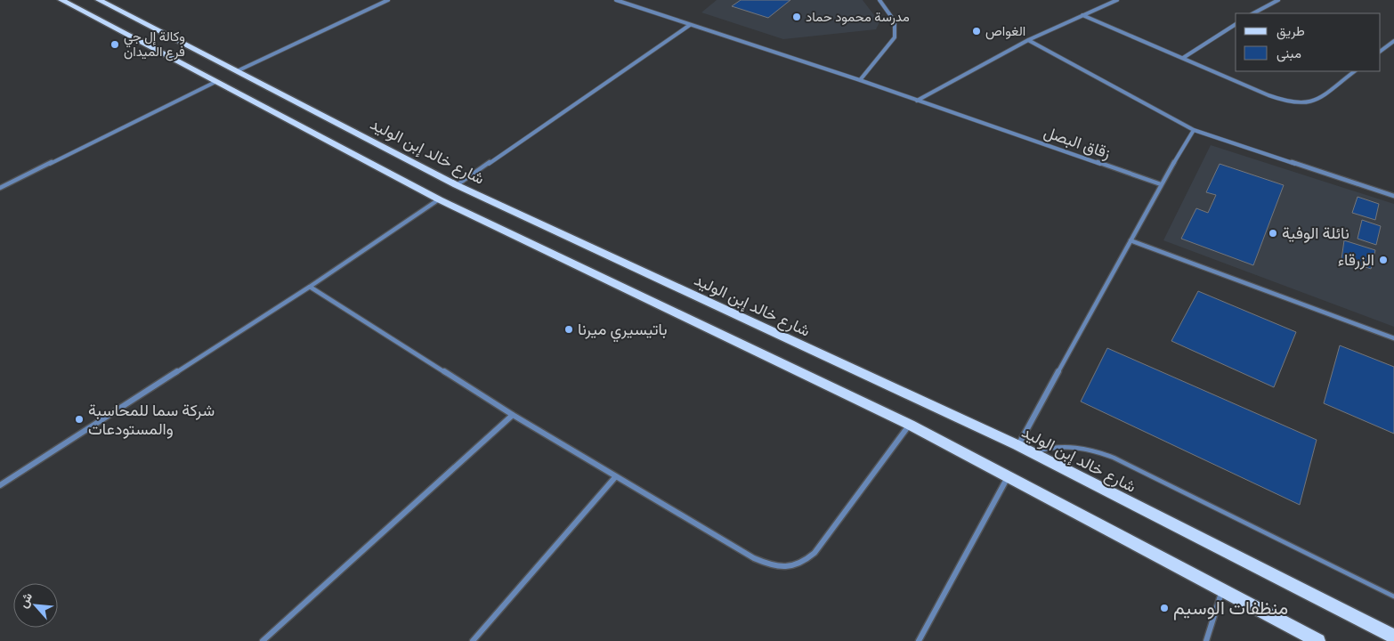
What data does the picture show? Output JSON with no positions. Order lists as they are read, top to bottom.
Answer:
{
  "streets": {
    "main road": ["شارع خالد إبن الوليد"],
    "street": ["زقاق البصل"]
  },
  "places": [
    "مدرسة محمود حماد",
    "الغواص",
    "وكالة إل جي فرع الميدان",
    "نائلة الوفية",
    "الزرقاء",
    "باتيسيري ميرنا",
    "شركة سما للمحاسبة والمستودعات",
    "منظفات الوسيم"
  ],
  "legend": ["طريق", "مبنى"],
  "north": "top left"
}
